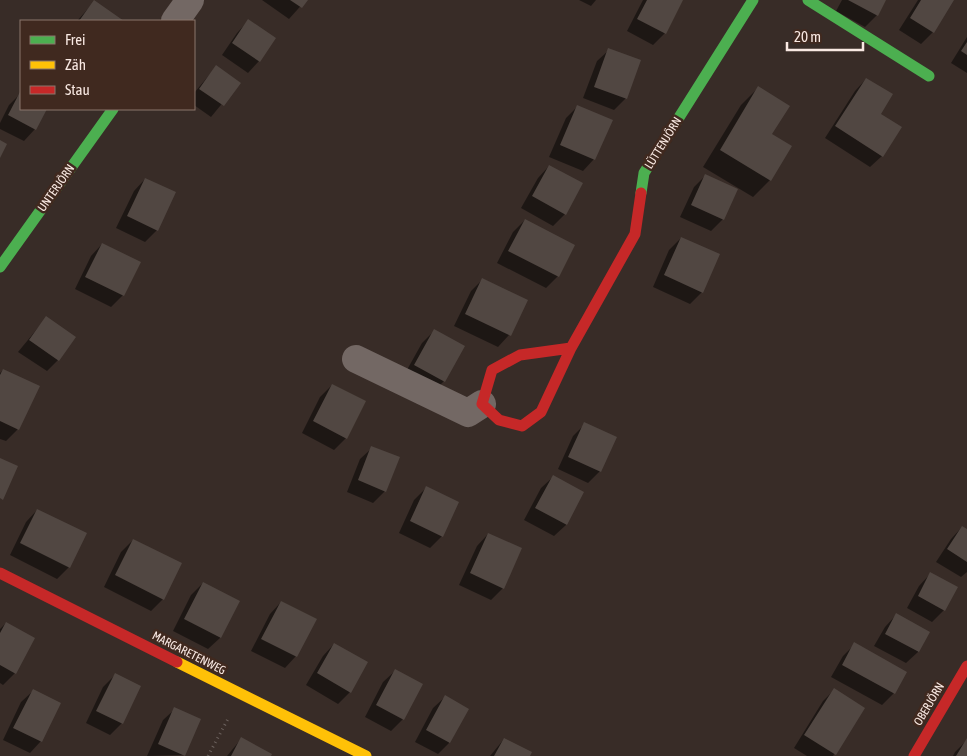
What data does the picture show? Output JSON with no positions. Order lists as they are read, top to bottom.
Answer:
{
  "streets": {
    "street": [
      "LÜTTENJÖRN",
      "UNTERJÖRN",
      "MARGARETENWEG",
      "OBERJÖRN"
    ]
  },
  "legend": ["Frei", "Zäh", "Stau"],
  "scale_bar": "20 m"
}
